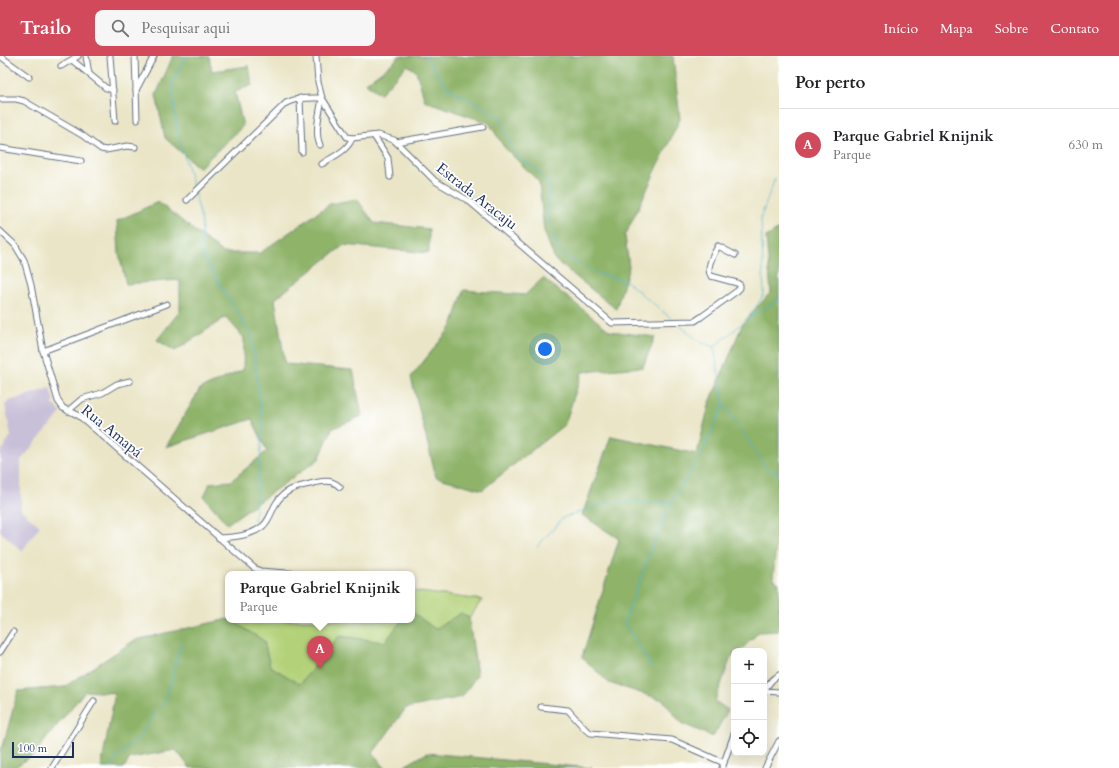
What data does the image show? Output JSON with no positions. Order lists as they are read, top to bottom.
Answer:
{
  "streets": {
    "street": ["Estrada Aracaju", "Rua Amapá"]
  },
  "scale_bar": "100 m",
  "page": {
    "header": "Trailo",
    "search": "Pesquisar aqui",
    "nav": [
      "Início",
      "Mapa",
      "Sobre",
      "Contato"
    ],
    "heading": "Por perto",
    "list": [
      {
        "mark": "A",
        "name": "Parque Gabriel Knijnik",
        "note": "Parque",
        "value": "630 m"
      }
    ],
    "popup": ["Parque Gabriel Knijnik", "Parque"],
    "pins": "A",
    "map_buttons": ["+", "−"],
    "scale": "100 m"
  }
}
